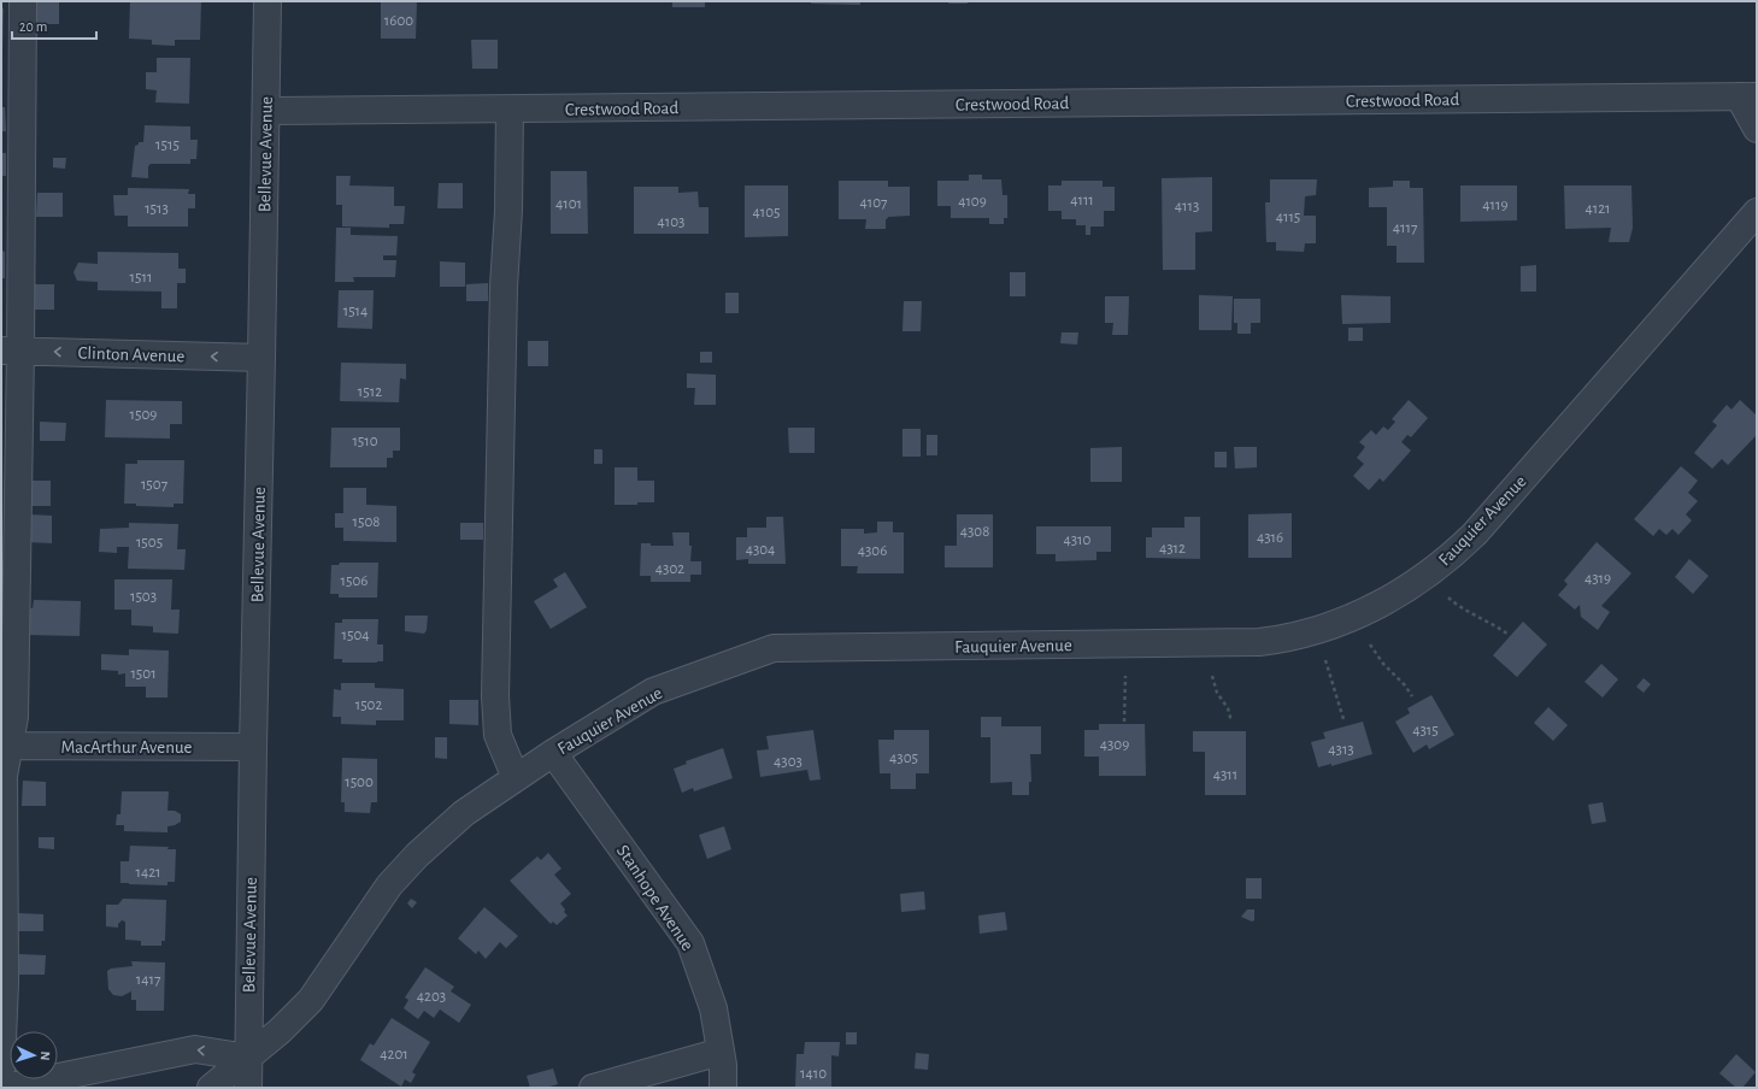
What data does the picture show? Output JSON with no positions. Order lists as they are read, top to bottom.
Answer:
{
  "streets": {
    "street": [
      "Crestwood Road",
      "Bellevue Avenue",
      "Clinton Avenue",
      "Fauquier Avenue",
      "MacArthur Avenue",
      "Stanhope Avenue"
    ]
  },
  "crossings": [
    ["Crestwood Road", "Bellevue Avenue"],
    ["Bellevue Avenue", "Clinton Avenue"],
    ["Bellevue Avenue", "Fauquier Avenue"],
    ["Bellevue Avenue", "MacArthur Avenue"],
    ["Fauquier Avenue", "Stanhope Avenue"]
  ],
  "one_way": ["Clinton Avenue"],
  "house_numbers": [
    "1600",
    "1515",
    "4111",
    "4109",
    "4107",
    "4101",
    "4119",
    "4113",
    "1513",
    "4121",
    "4105",
    "4115",
    "4103",
    "4117",
    "1511",
    "1514",
    "1512",
    "1509",
    "1510",
    "1507",
    "1508",
    "4308",
    "4316",
    "4310",
    "1505",
    "4312",
    "4304",
    "4306",
    "4302",
    "4319",
    "1506",
    "1503",
    "1504",
    "1501",
    "1502",
    "4315",
    "4309",
    "4313",
    "4305",
    "4303",
    "4311",
    "1500",
    "1421",
    "1417",
    "4203",
    "4201",
    "1410"
  ],
  "scale_bar": "20 m",
  "north": "right"
}
